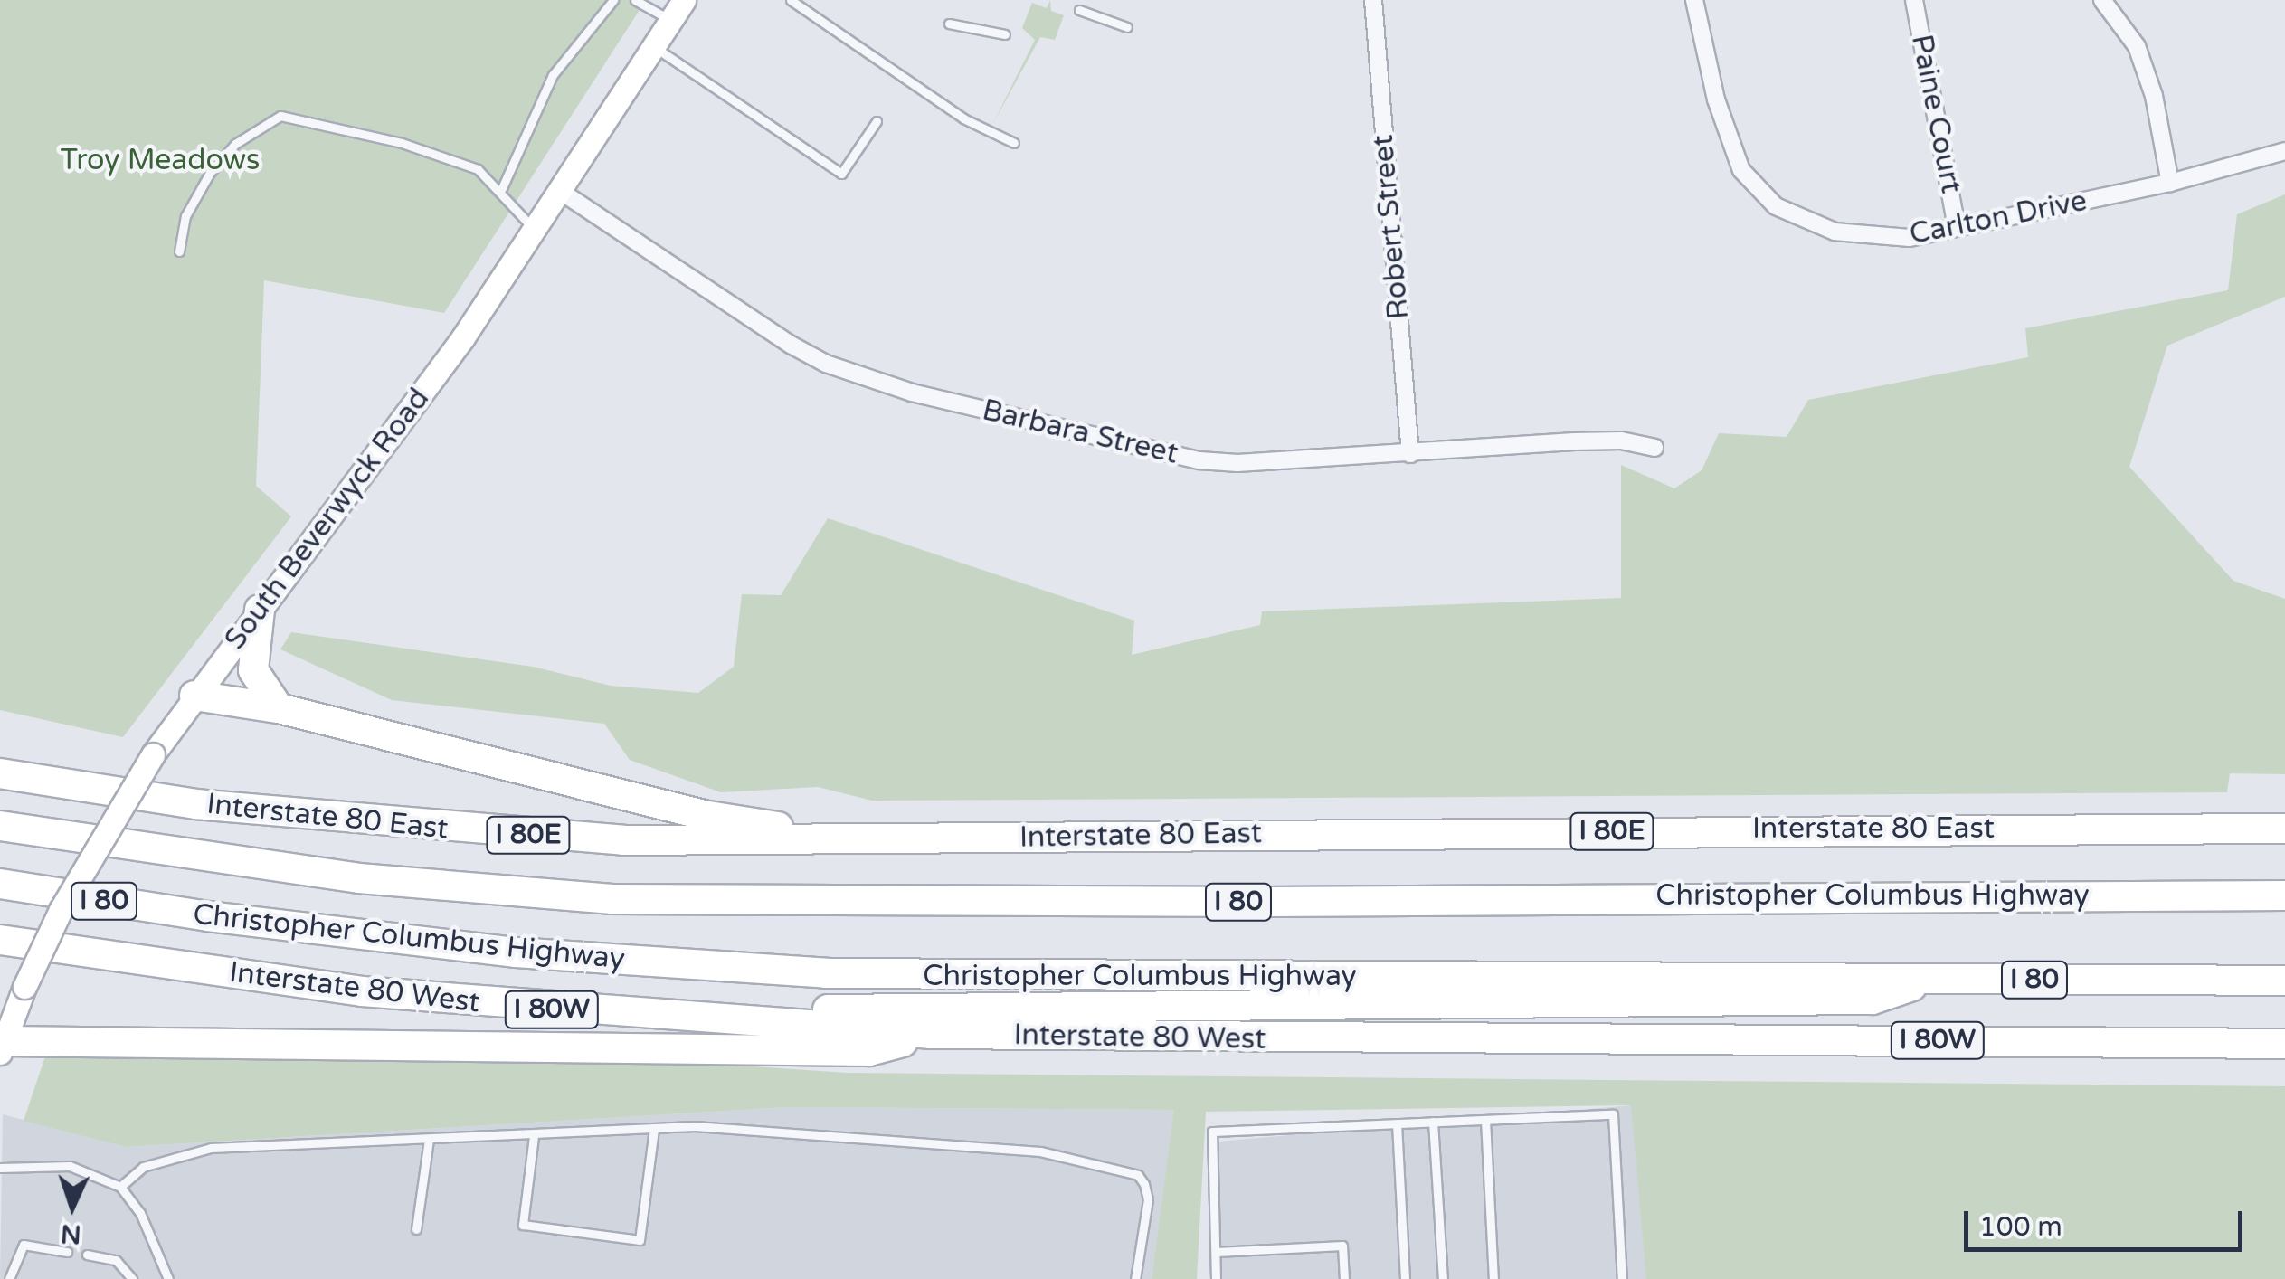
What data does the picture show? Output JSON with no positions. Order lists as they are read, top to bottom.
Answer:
{
  "streets": {
    "highway": [
      "Interstate 80 East",
      "I 80E",
      "Christopher Columbus Highway",
      "I 80",
      "Interstate 80 West",
      "I 80W"
    ],
    "main road": ["South Beverwyck Road"],
    "street": [
      "Paine Court",
      "Carlton Drive",
      "Robert Street",
      "Barbara Street"
    ]
  },
  "crossings": [
    ["Paine Court", "Carlton Drive"],
    ["Robert Street", "Barbara Street"],
    ["Barbara Street", "South Beverwyck Road"]
  ],
  "parks": ["Troy Meadows"],
  "scale_bar": "100 m",
  "north": "bottom"
}
